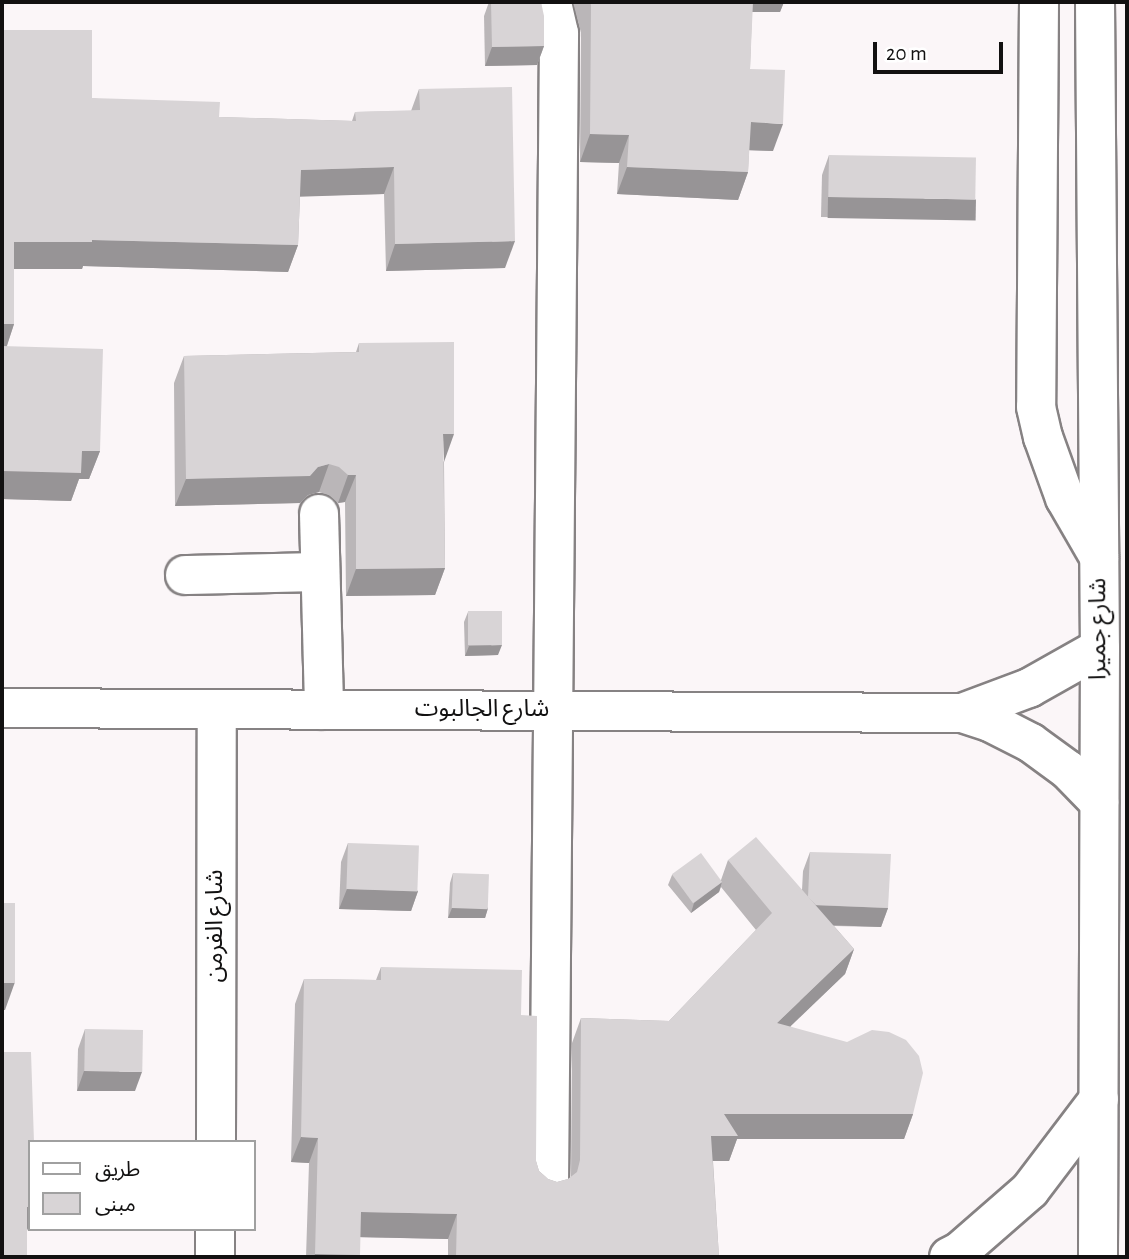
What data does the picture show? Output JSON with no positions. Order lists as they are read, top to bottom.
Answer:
{
  "streets": {
    "street": ["شارع جميرا", "شارع الجالبوت", "شارع الفرمن"]
  },
  "crossings": [
    ["شارع جميرا", "شارع الجالبوت"],
    ["شارع الجالبوت", "شارع الفرمن"]
  ],
  "legend": ["طريق", "مبنى"],
  "scale_bar": "20 m"
}
